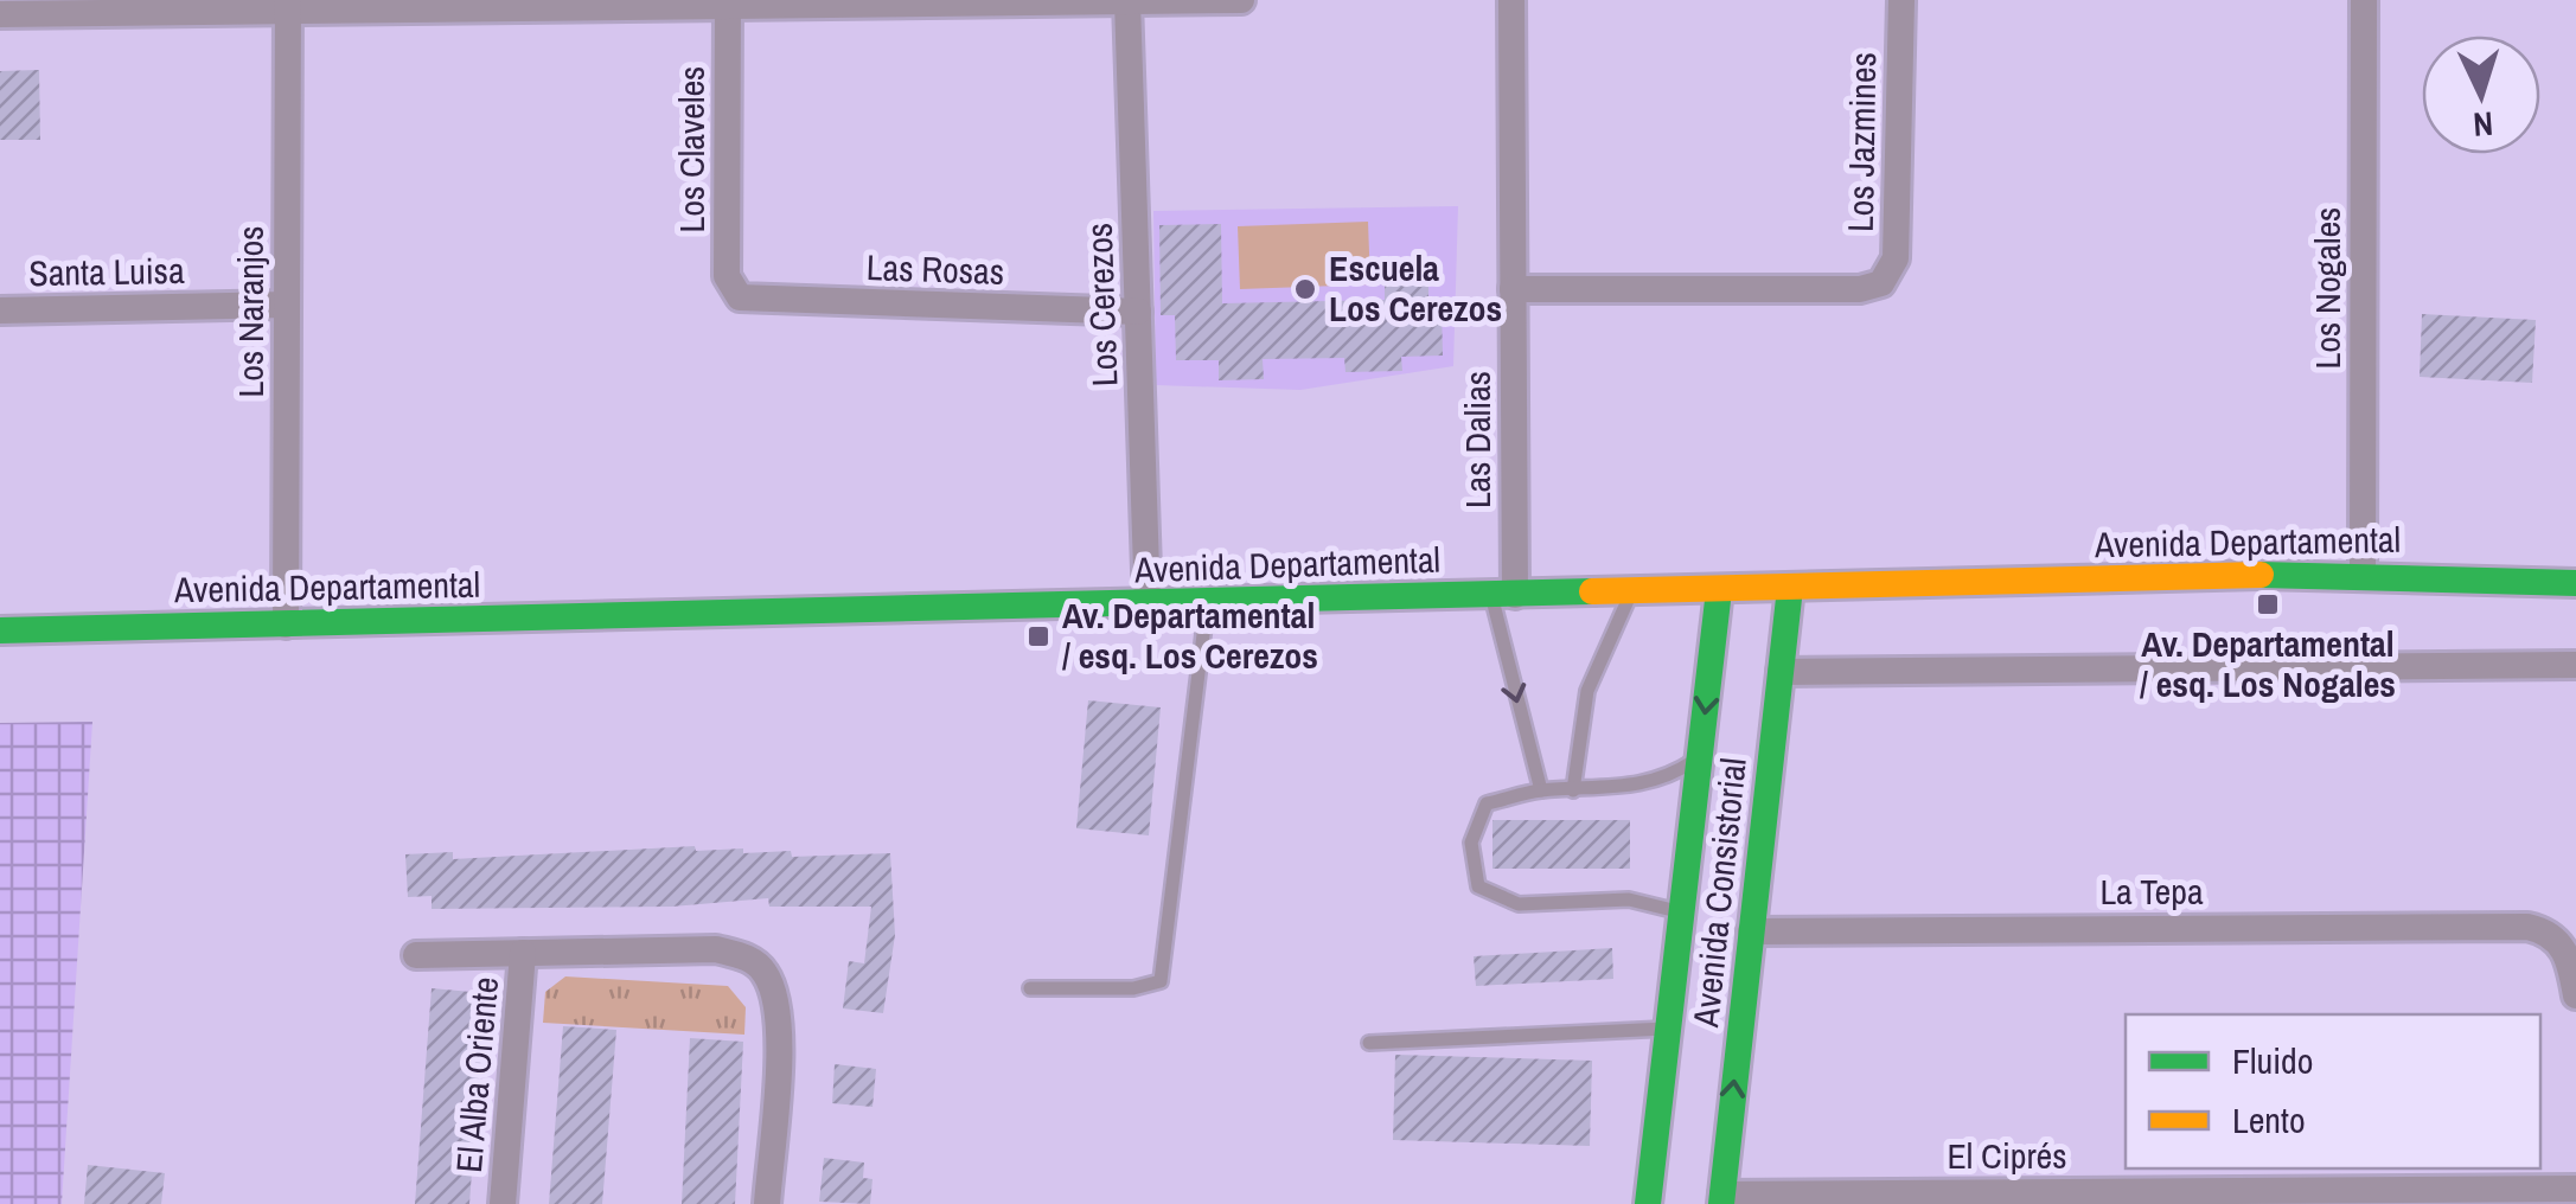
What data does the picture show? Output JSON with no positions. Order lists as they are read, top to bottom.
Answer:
{
  "streets": {
    "street": [
      "Los Jazmines",
      "Los Claveles",
      "Las Rosas",
      "Santa Luisa",
      "Los Nogales",
      "Los Cerezos",
      "Los Naranjos",
      "Las Dalias",
      "Avenida Departamental",
      "Avenida Consistorial",
      "La Tepa",
      "El Alba Oriente",
      "El Ciprés"
    ]
  },
  "crossings": [
    ["Los Jazmines", "Las Dalias"],
    ["Los Claveles", "Las Rosas"],
    ["Las Rosas", "Los Cerezos"],
    ["Santa Luisa", "Los Naranjos"],
    ["Los Nogales", "Avenida Departamental"],
    ["Los Cerezos", "Avenida Departamental"],
    ["Los Naranjos", "Avenida Departamental"],
    ["Las Dalias", "Avenida Departamental"],
    ["Avenida Departamental", "Avenida Consistorial"],
    ["Avenida Consistorial", "La Tepa"],
    ["Avenida Consistorial", "El Ciprés"]
  ],
  "places": {
    "other": ["Escuela Los Cerezos"],
    "transit": ["Av. Departamental / esq. Los Nogales", "Av. Departamental / esq. Los Cerezos"]
  },
  "legend": ["Fluido", "Lento"],
  "north": "bottom"
}
